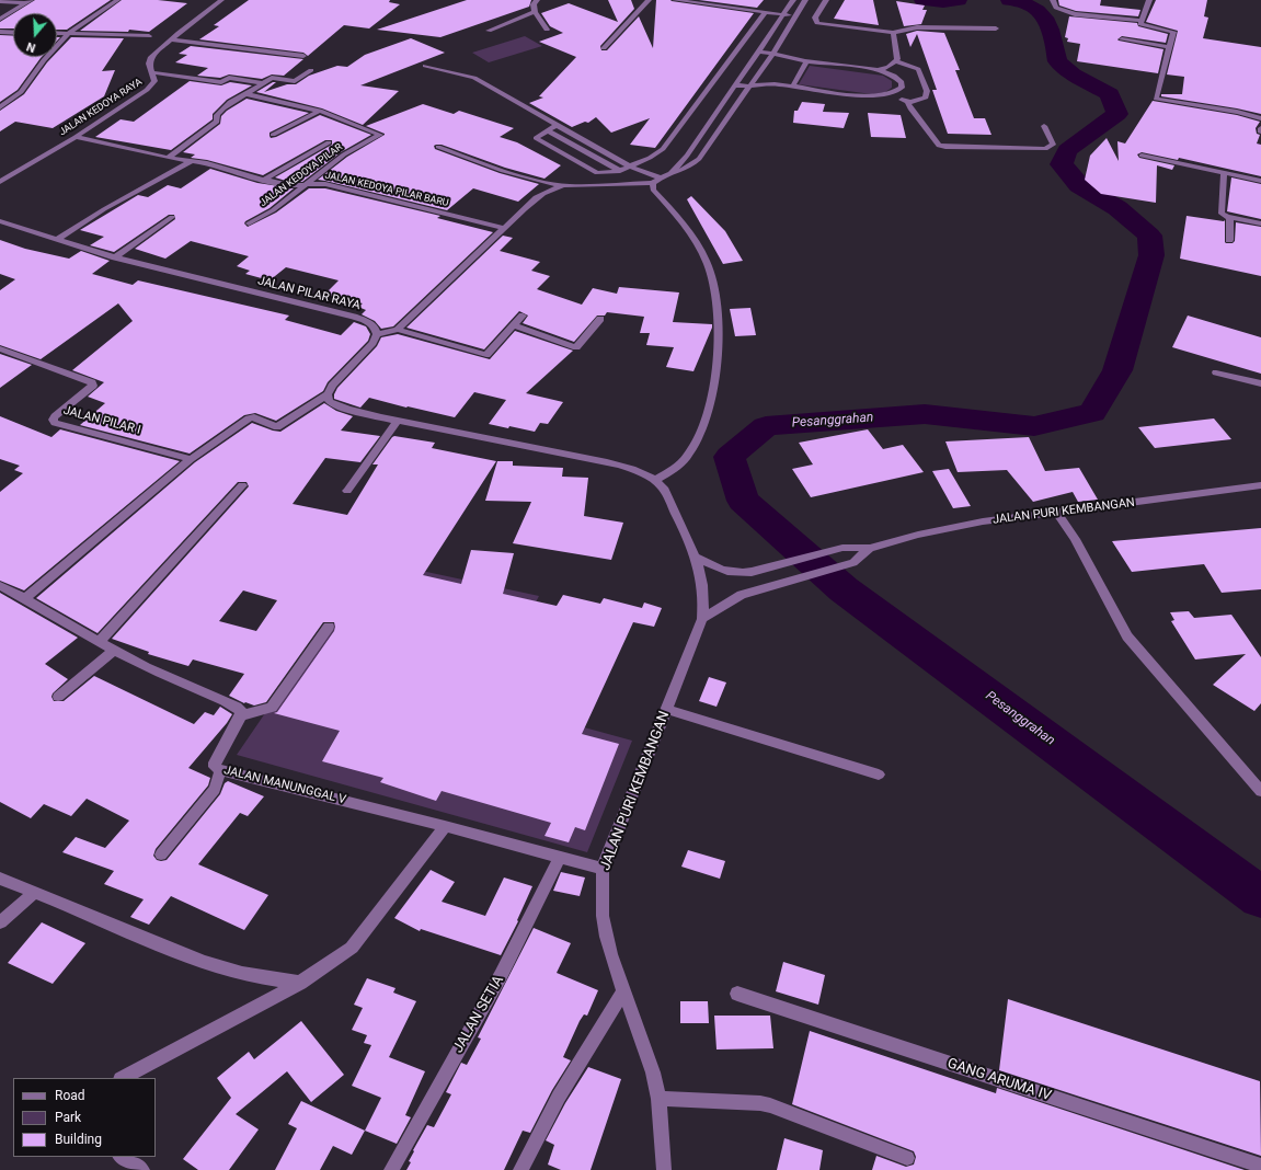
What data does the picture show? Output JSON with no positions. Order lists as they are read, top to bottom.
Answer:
{
  "streets": {
    "street": [
      "JALAN KEDOYA RAYA",
      "JALAN KEDOYA PILAR",
      "JALAN KEDOYA PILAR BARU",
      "JALAN PILAR RAYA",
      "JALAN PILAR I",
      "JALAN PURI KEMBANGAN",
      "JALAN MANUNGGAL V",
      "JALAN SETIA",
      "GANG ARUMA IV"
    ]
  },
  "crossings": [
    ["JALAN KEDOYA RAYA", "JALAN KEDOYA PILAR BARU"],
    ["JALAN KEDOYA PILAR", "JALAN KEDOYA PILAR BARU"],
    ["JALAN PURI KEMBANGAN", "JALAN MANUNGGAL V"],
    ["JALAN MANUNGGAL V", "JALAN SETIA"]
  ],
  "water": ["Pesanggrahan"],
  "legend": ["Road", "Park", "Building"],
  "north": "bottom"
}
